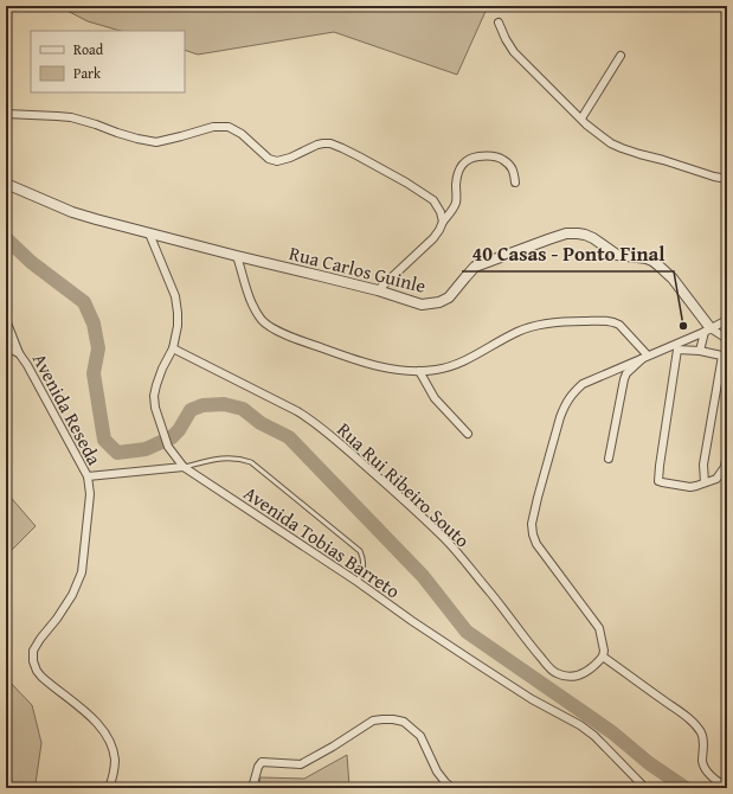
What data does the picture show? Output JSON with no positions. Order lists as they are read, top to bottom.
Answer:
{
  "streets": {
    "street": [
      "Rua Carlos Guinle",
      "Avenida Reseda",
      "Rua Rui Ribeiro Souto",
      "Avenida Tobias Barreto"
    ]
  },
  "crossings": [
    ["Rua Carlos Guinle", "Avenida Tobias Barreto"],
    ["Rua Rui Ribeiro Souto", "Avenida Tobias Barreto"]
  ],
  "places": ["40 Casas - Ponto Final"],
  "legend": ["Road", "Park"]
}
